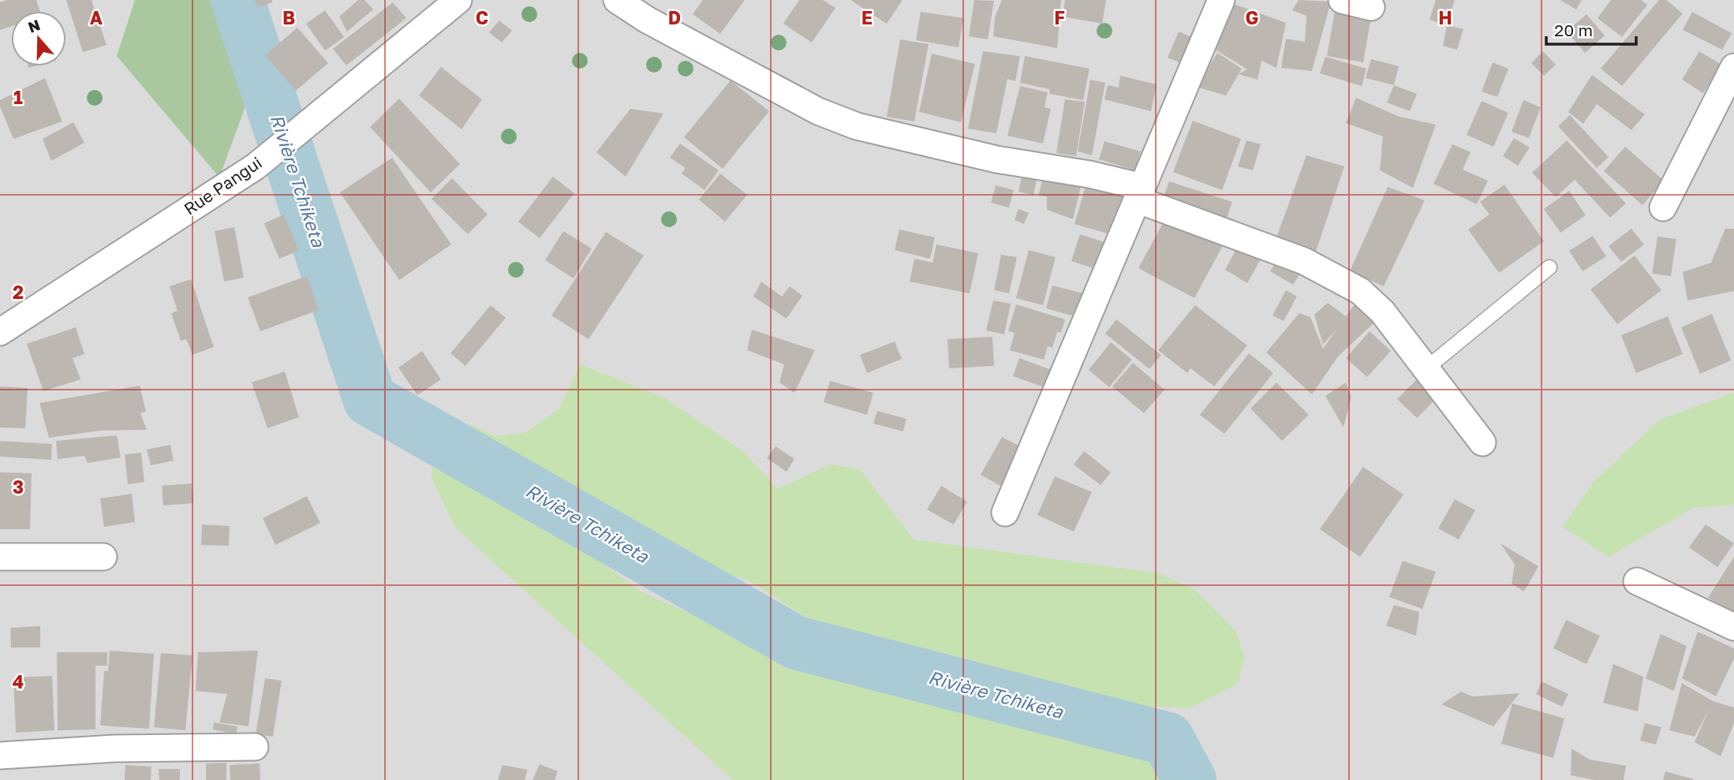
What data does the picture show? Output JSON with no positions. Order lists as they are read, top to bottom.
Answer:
{
  "streets": {
    "street": ["Rue Pangui"]
  },
  "water": ["Rivière Tchiketa"],
  "scale_bar": "20 m",
  "north": "top",
  "grid": {
    "columns": [
      "A",
      "B",
      "C",
      "D",
      "E",
      "F",
      "G",
      "H"
    ],
    "rows": [
      "1",
      "2",
      "3",
      "4"
    ]
  }
}
